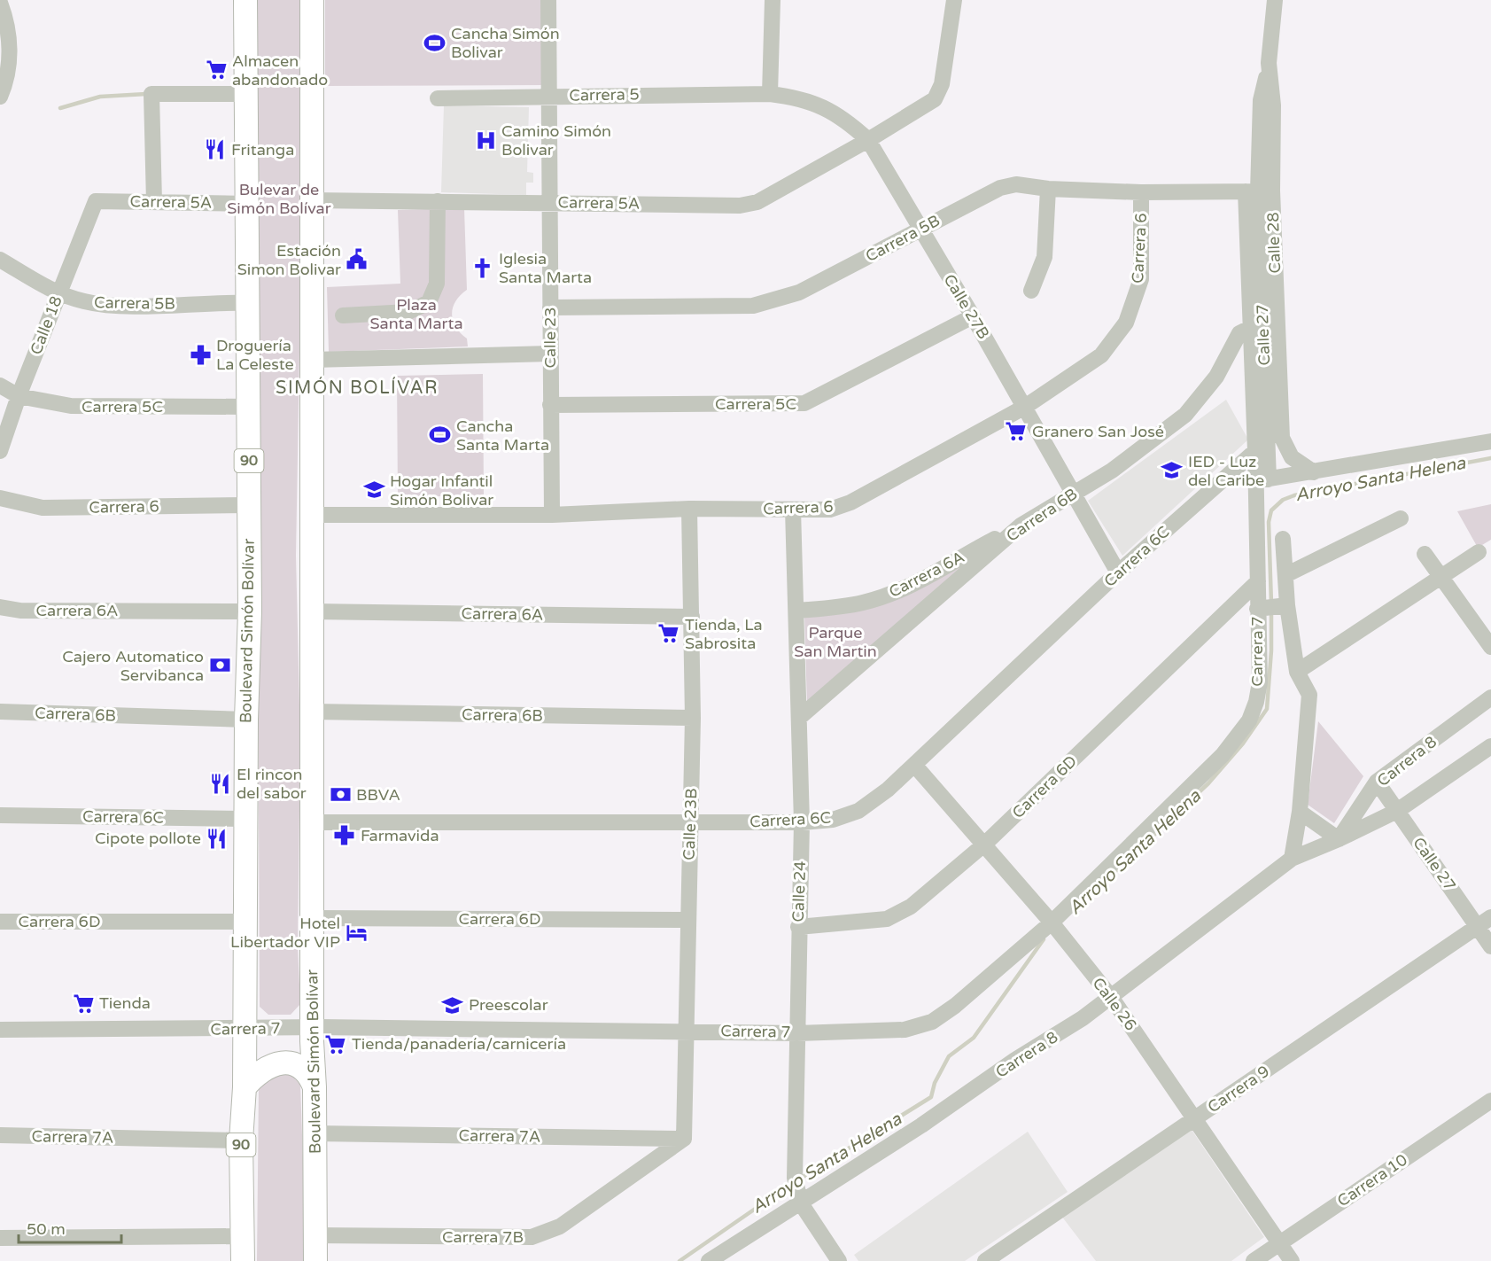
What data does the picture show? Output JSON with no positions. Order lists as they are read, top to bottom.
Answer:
{
  "streets": {
    "highway": ["90", "Boulevard Simón Bolívar"],
    "street": [
      "Carrera 5",
      "Carrera 5A",
      "Carrera 5B",
      "Calle 28",
      "Carrera 6",
      "Calle 27B",
      "Calle 18",
      "Calle 27",
      "Calle 23",
      "Carrera 5C",
      "Carrera 6B",
      "Carrera 6C",
      "Carrera 6A",
      "Carrera 7",
      "Carrera 8",
      "Carrera 6D",
      "Calle 23B",
      "Calle 24",
      "Calle 26",
      "Carrera 9",
      "Carrera 7A",
      "Carrera 10",
      "Carrera 7B"
    ]
  },
  "crossings": [
    ["Carrera 5", "Calle 27B"],
    ["Carrera 5", "Calle 23"],
    ["Carrera 5A", "Calle 27B"],
    ["Carrera 5A", "Calle 18"],
    ["Carrera 5A", "Calle 23"],
    ["Carrera 5A", "Boulevard Simón Bolívar"],
    ["Carrera 5B", "Carrera 6"],
    ["Carrera 5B", "Calle 27B"],
    ["Carrera 5B", "Calle 18"],
    ["Carrera 5B", "Calle 27"],
    ["Carrera 5B", "Calle 23"],
    ["Carrera 5B", "Boulevard Simón Bolívar"],
    ["Calle 28", "Calle 27"],
    ["Carrera 6", "Calle 27B"],
    ["Carrera 6", "Calle 23"],
    ["Carrera 6", "Boulevard Simón Bolívar"],
    ["Carrera 6", "Calle 23B"],
    ["Carrera 6", "Calle 24"],
    ["Calle 27B", "Carrera 5C"],
    ["Calle 27B", "Carrera 6B"],
    ["Calle 27B", "Carrera 6C"],
    ["Calle 18", "Carrera 5C"],
    ["Calle 27", "Carrera 6B"],
    ["Calle 27", "Carrera 6C"],
    ["Calle 27", "Carrera 7"],
    ["Calle 27", "Carrera 8"],
    ["Calle 27", "Carrera 6D"],
    ["Calle 27", "Carrera 9"],
    ["Calle 23", "Carrera 5C"],
    ["Carrera 5C", "Boulevard Simón Bolívar"],
    ["Carrera 6B", "Carrera 6A"],
    ["Carrera 6B", "Boulevard Simón Bolívar"],
    ["Carrera 6B", "Calle 23B"],
    ["Carrera 6B", "Calle 24"],
    ["Carrera 6C", "Boulevard Simón Bolívar"],
    ["Carrera 6C", "Calle 23B"],
    ["Carrera 6C", "Calle 24"],
    ["Carrera 6C", "Calle 26"],
    ["Carrera 6A", "Boulevard Simón Bolívar"],
    ["Carrera 6A", "Calle 23B"],
    ["Carrera 6A", "Calle 24"],
    ["Boulevard Simón Bolívar", "Carrera 7"],
    ["Boulevard Simón Bolívar", "Carrera 6D"],
    ["Boulevard Simón Bolívar", "Carrera 7A"],
    ["Boulevard Simón Bolívar", "Carrera 7B"],
    ["Carrera 7", "Carrera 6D"],
    ["Carrera 7", "Calle 23B"],
    ["Carrera 7", "Calle 24"],
    ["Carrera 7", "Calle 26"],
    ["Carrera 8", "Calle 24"],
    ["Carrera 8", "Calle 26"],
    ["Carrera 6D", "Calle 23B"],
    ["Carrera 6D", "Calle 24"],
    ["Carrera 6D", "Calle 26"],
    ["Calle 23B", "Carrera 7A"],
    ["Calle 23B", "Carrera 7B"],
    ["Calle 26", "Carrera 9"],
    ["Calle 26", "Carrera 10"],
    ["Carrera 7A", "Carrera 7B"]
  ],
  "districts": ["SIMÓN BOLÍVAR"],
  "water": ["Arroyo Santa Helena"],
  "parks": ["Bulevar de Simón Bolívar", "Plaza Santa Marta", "Parque San Martin"],
  "places": {
    "sports": ["Cancha Simón Bolivar", "Cancha Santa Marta"],
    "supermarket": [
      "Almacen abandonado",
      "Granero San José",
      "Tienda, La Sabrosita",
      "Tienda",
      "Tienda/panadería/carnicería"
    ],
    "hospital": ["Camino Simón Bolivar"],
    "restaurant": ["Fritanga", "El rincon del sabor", "Cipote pollote"],
    "public building": ["Estación Simon Bolivar"],
    "church": ["Iglesia Santa Marta"],
    "pharmacy": ["Droguería La Celeste", "Farmavida"],
    "school or university": ["IED - Luz del Caribe", "Hogar Infantil Simón Bolivar", "Preescolar"],
    "bank": ["Cajero Automatico Servibanca", "BBVA"],
    "hotel": ["Hotel Libertador VIP"]
  },
  "scale_bar": "50 m"
}
